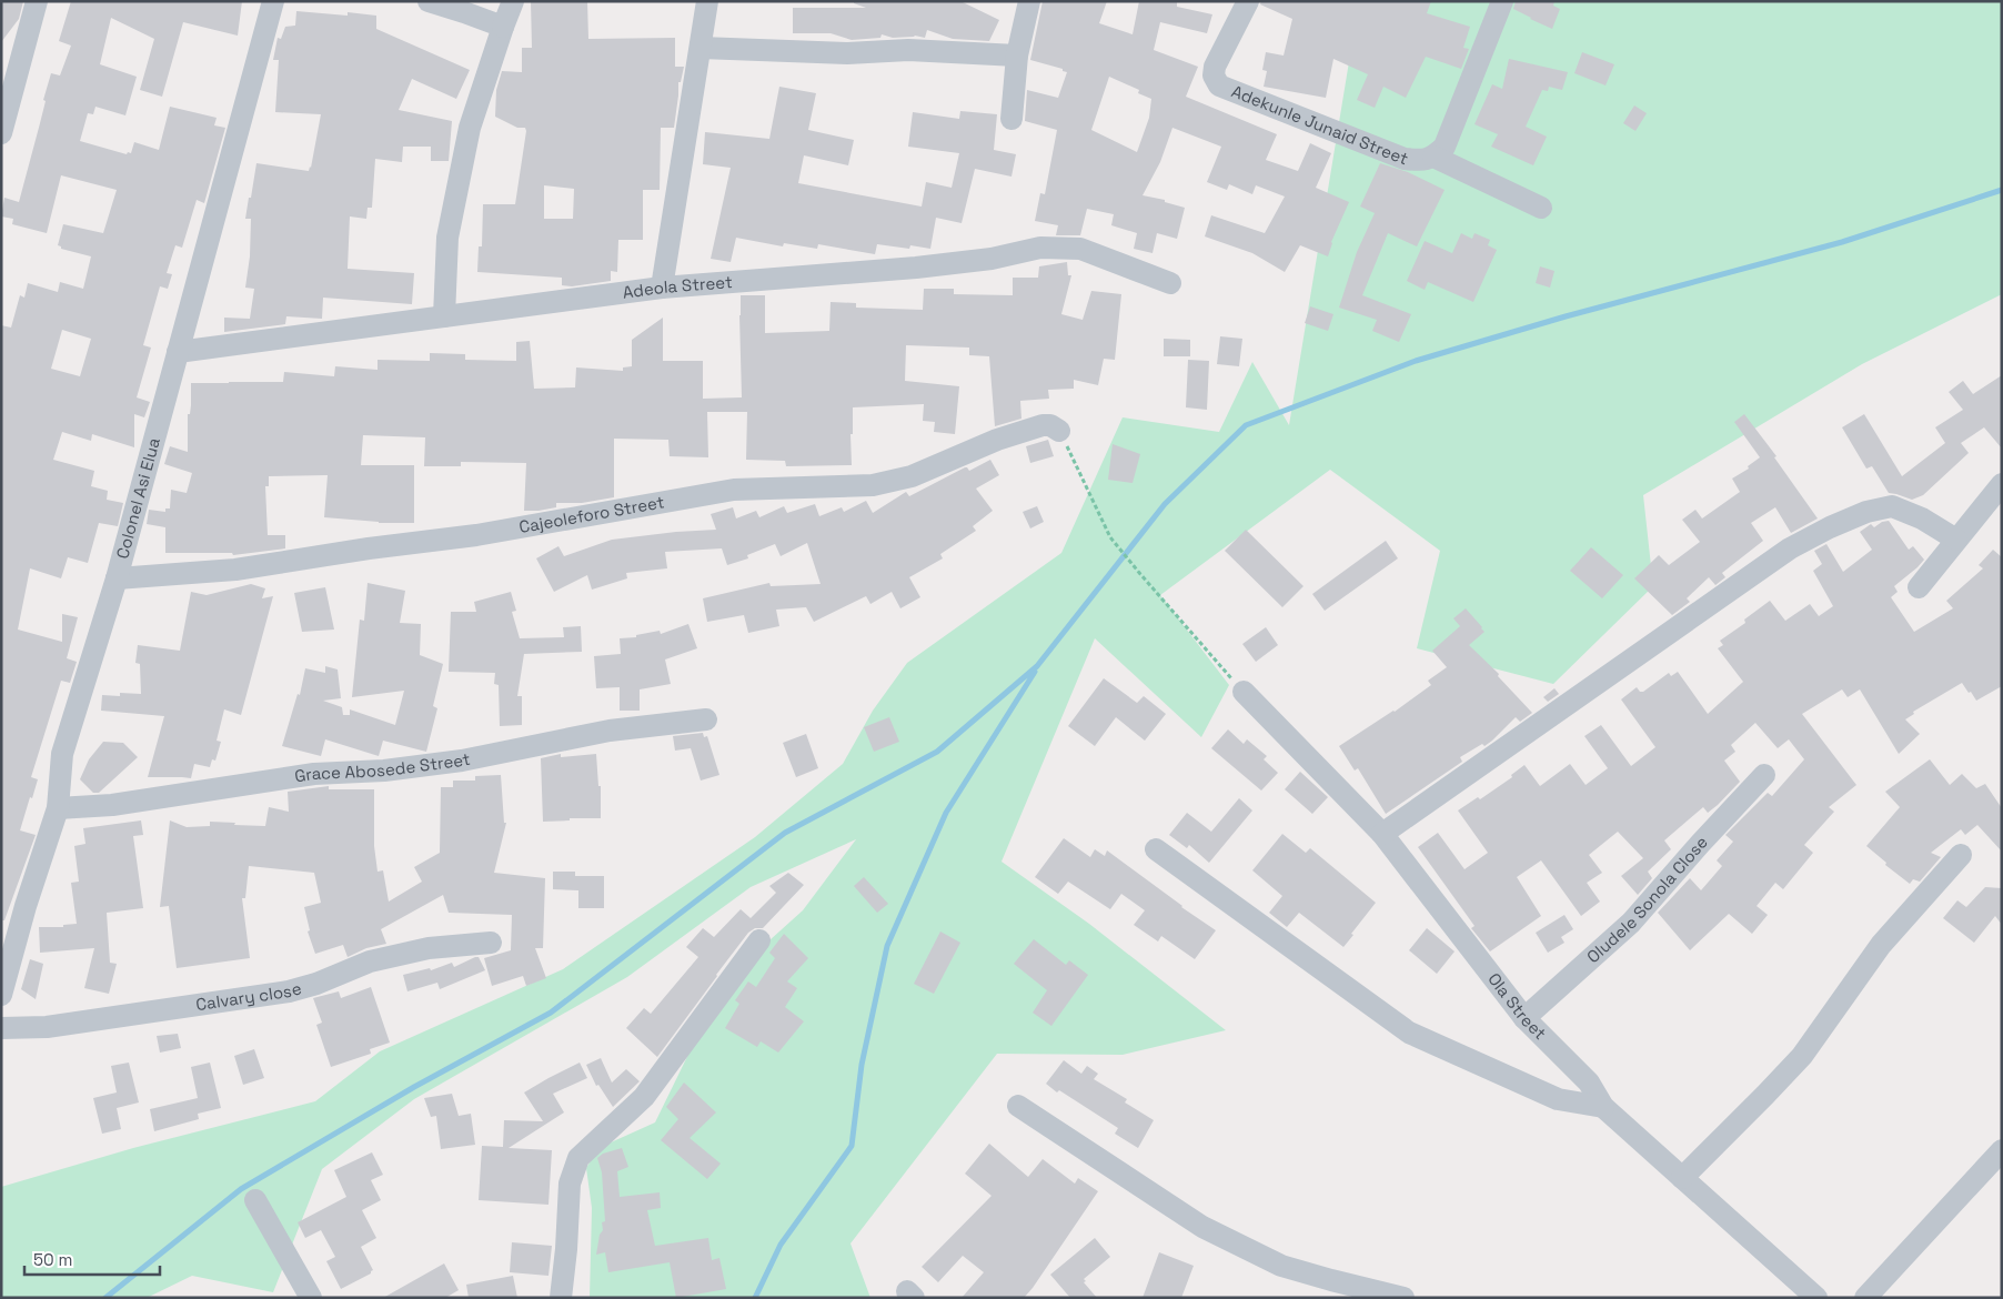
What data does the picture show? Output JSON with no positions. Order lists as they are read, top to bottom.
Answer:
{
  "streets": {
    "street": [
      "Adekunle Junaid Street",
      "Adeola Street",
      "Colonel Asi Elua",
      "Cajeoleforo Street",
      "Grace Abosede Street",
      "Oludele Sonola Close",
      "Calvary close",
      "Ola Street"
    ]
  },
  "crossings": [
    ["Adeola Street", "Colonel Asi Elua"],
    ["Colonel Asi Elua", "Cajeoleforo Street"],
    ["Colonel Asi Elua", "Grace Abosede Street"],
    ["Oludele Sonola Close", "Ola Street"]
  ],
  "scale_bar": "50 m"
}
